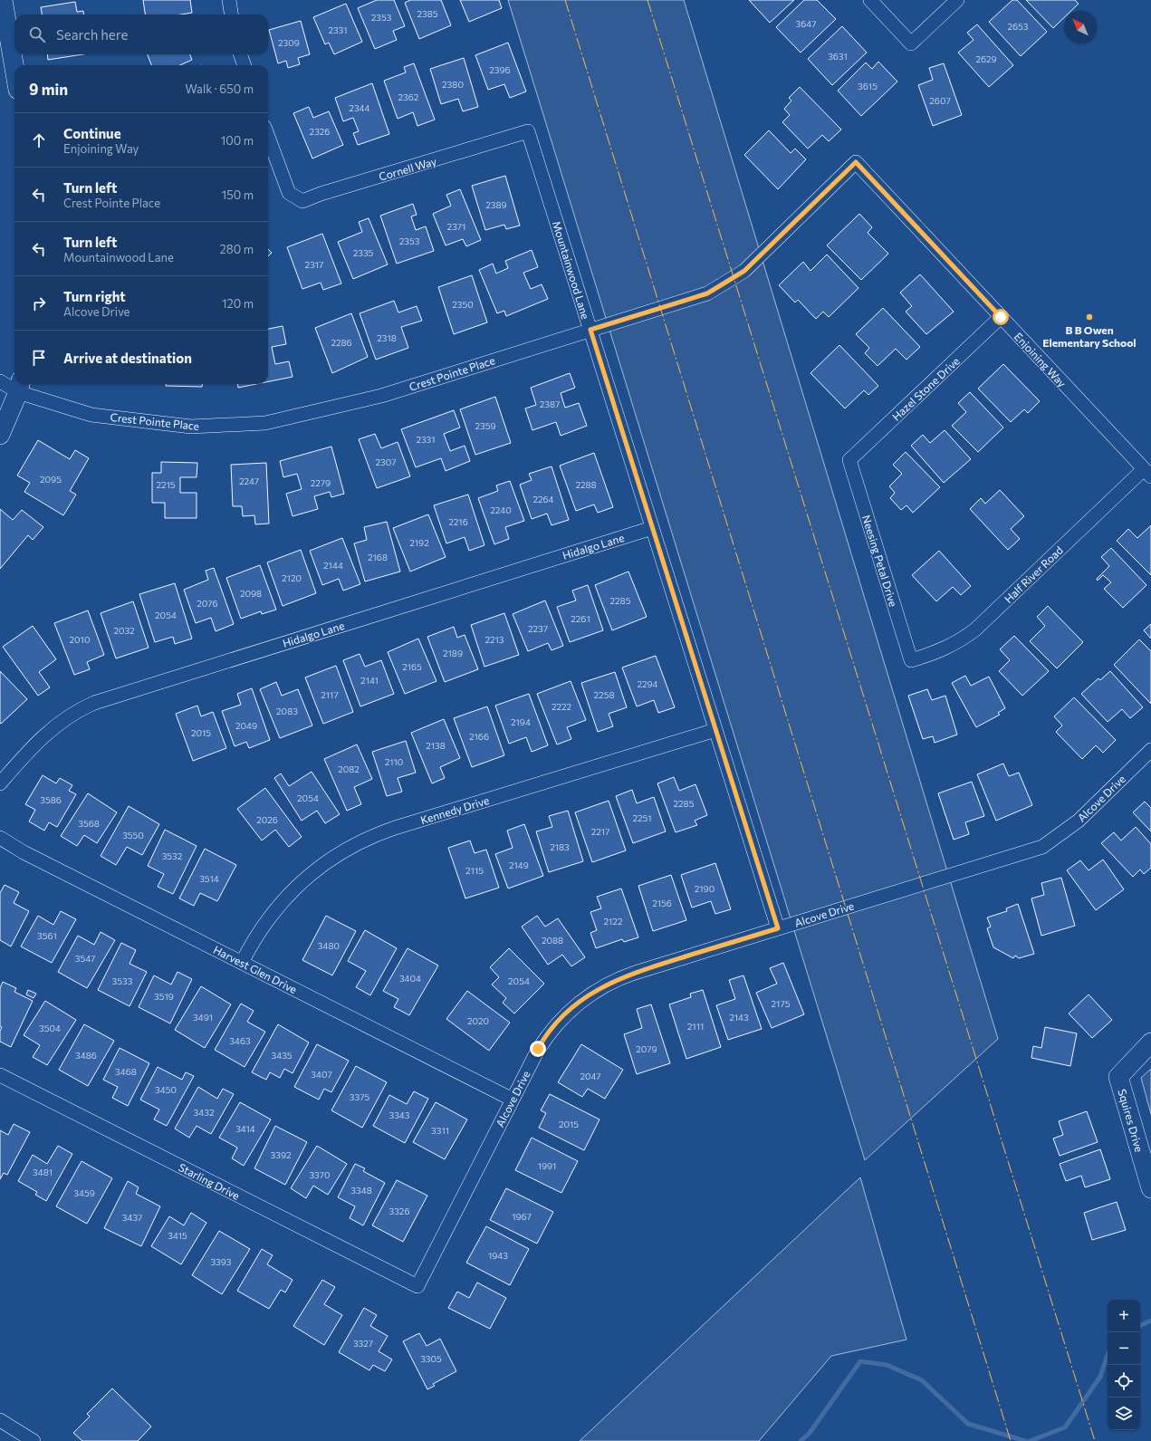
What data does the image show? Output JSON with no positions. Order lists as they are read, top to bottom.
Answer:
{
  "streets": {
    "street": [
      "Cornell Way",
      "Mountainwood Lane",
      "Enjoining Way",
      "Crest Pointe Place",
      "Hazel Stone Drive",
      "Hidalgo Lane",
      "Neesing Petal Drive",
      "Half River Road",
      "Alcove Drive",
      "Kennedy Drive",
      "Harvest Glen Drive",
      "Squires Drive",
      "Starling Drive"
    ]
  },
  "crossings": [
    ["Cornell Way", "Mountainwood Lane"],
    ["Mountainwood Lane", "Crest Pointe Place"],
    ["Mountainwood Lane", "Hidalgo Lane"],
    ["Mountainwood Lane", "Alcove Drive"],
    ["Mountainwood Lane", "Kennedy Drive"],
    ["Enjoining Way", "Crest Pointe Place"],
    ["Enjoining Way", "Hazel Stone Drive"],
    ["Enjoining Way", "Half River Road"],
    ["Hazel Stone Drive", "Neesing Petal Drive"],
    ["Neesing Petal Drive", "Half River Road"],
    ["Alcove Drive", "Harvest Glen Drive"],
    ["Alcove Drive", "Starling Drive"],
    ["Kennedy Drive", "Harvest Glen Drive"]
  ],
  "places": ["B B Owen Elementary School"],
  "house_numbers": [
    "2385",
    "2353",
    "3647",
    "2653",
    "2331",
    "2309",
    "3631",
    "2629",
    "2396",
    "2380",
    "3615",
    "2362",
    "2607",
    "2344",
    "2326",
    "2389",
    "2371",
    "2353",
    "2335",
    "2317",
    "2350",
    "2318",
    "2286",
    "2387",
    "2359",
    "2331",
    "2307",
    "2095",
    "2247",
    "2279",
    "2215",
    "2288",
    "2264",
    "2240",
    "2216",
    "2192",
    "2168",
    "2144",
    "2120",
    "2098",
    "2285",
    "2076",
    "2054",
    "2261",
    "2237",
    "2032",
    "2010",
    "2213",
    "2189",
    "2165",
    "2141",
    "2294",
    "2117",
    "2258",
    "2222",
    "2083",
    "2194",
    "2049",
    "2015",
    "2166",
    "2138",
    "2110",
    "2082",
    "2054",
    "3586",
    "2285",
    "2251",
    "2026",
    "3568",
    "2217",
    "3550",
    "2183",
    "3532",
    "2149",
    "2115",
    "3514",
    "2190",
    "2156",
    "2122",
    "3561",
    "2088",
    "3480",
    "3547",
    "3404",
    "3533",
    "2054",
    "3519",
    "2175",
    "3491",
    "2143",
    "2020",
    "2111",
    "3504",
    "3463",
    "2079",
    "3486",
    "3435",
    "3468",
    "3407",
    "2047",
    "3450",
    "3375",
    "3432",
    "3343",
    "2015",
    "3414",
    "3311",
    "3392",
    "1991",
    "3481",
    "3370",
    "3348",
    "3459",
    "3326",
    "1967",
    "3437",
    "3415",
    "1943",
    "3393",
    "3327",
    "3305"
  ],
  "north": "top left",
  "page": {
    "search": "Search here",
    "heading": ["9 min", "Walk · 650 m"],
    "list": [
      ["Continue", "Enjoining Way", "100 m"],
      ["Turn left", "Crest Pointe Place", "150 m"],
      ["Turn left", "Mountainwood Lane", "280 m"],
      ["Turn right", "Alcove Drive", "120 m"],
      "Arrive at destination"
    ],
    "map_buttons": ["+", "−"]
  }
}
